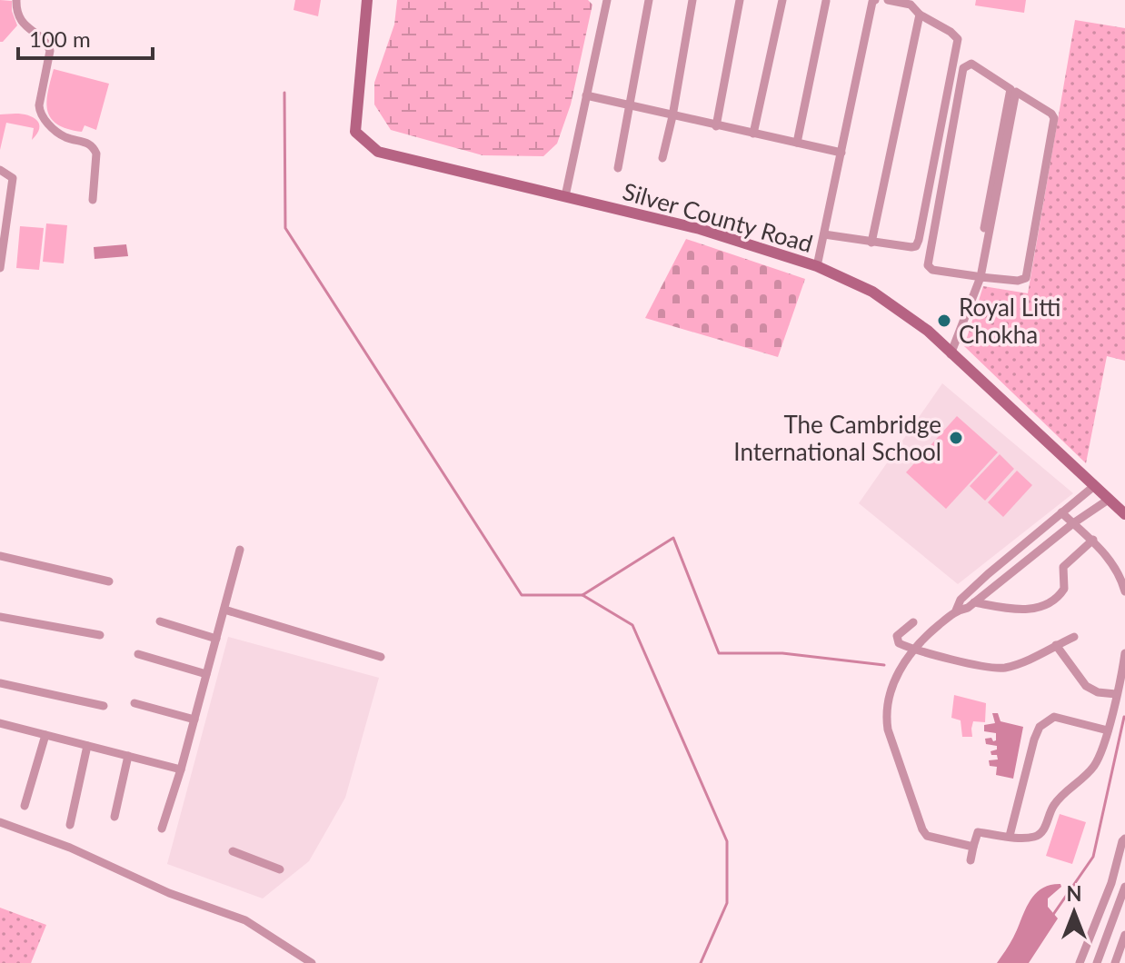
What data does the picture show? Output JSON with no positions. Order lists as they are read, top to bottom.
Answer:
{
  "streets": {
    "street": ["Silver County Road"]
  },
  "places": ["Royal Litti Chokha", "The Cambridge International School"],
  "scale_bar": "100 m",
  "north": "top"
}
